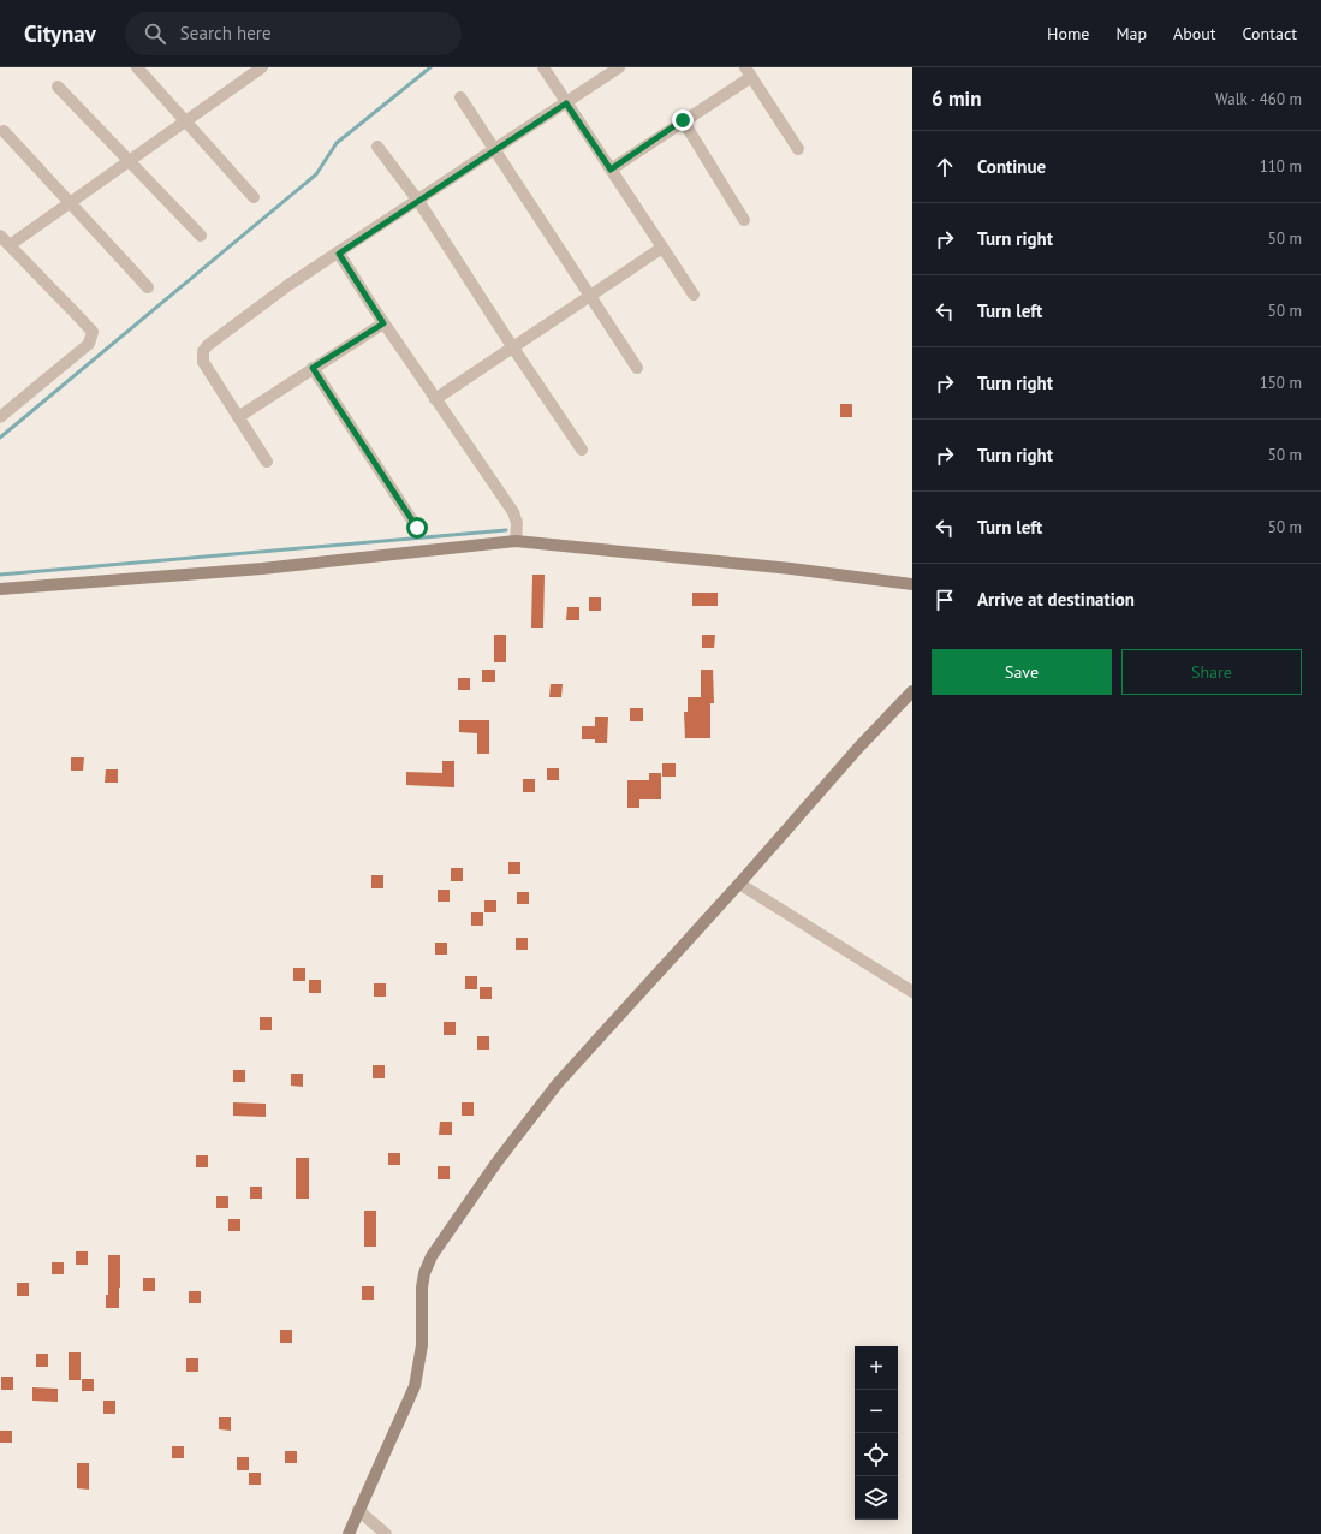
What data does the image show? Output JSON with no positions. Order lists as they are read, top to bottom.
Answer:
{
  "page": {
    "header": "Citynav",
    "search": "Search here",
    "nav": [
      "Home",
      "Map",
      "About",
      "Contact"
    ],
    "heading": ["6 min", "Walk · 460 m"],
    "list": [
      ["Continue", "110 m"],
      ["Turn right", "50 m"],
      ["Turn left", "50 m"],
      ["Turn right", "150 m"],
      ["Turn right", "50 m"],
      ["Turn left", "50 m"],
      "Arrive at destination"
    ],
    "buttons": ["Save", "Share"],
    "map_buttons": ["+", "−"]
  }
}
